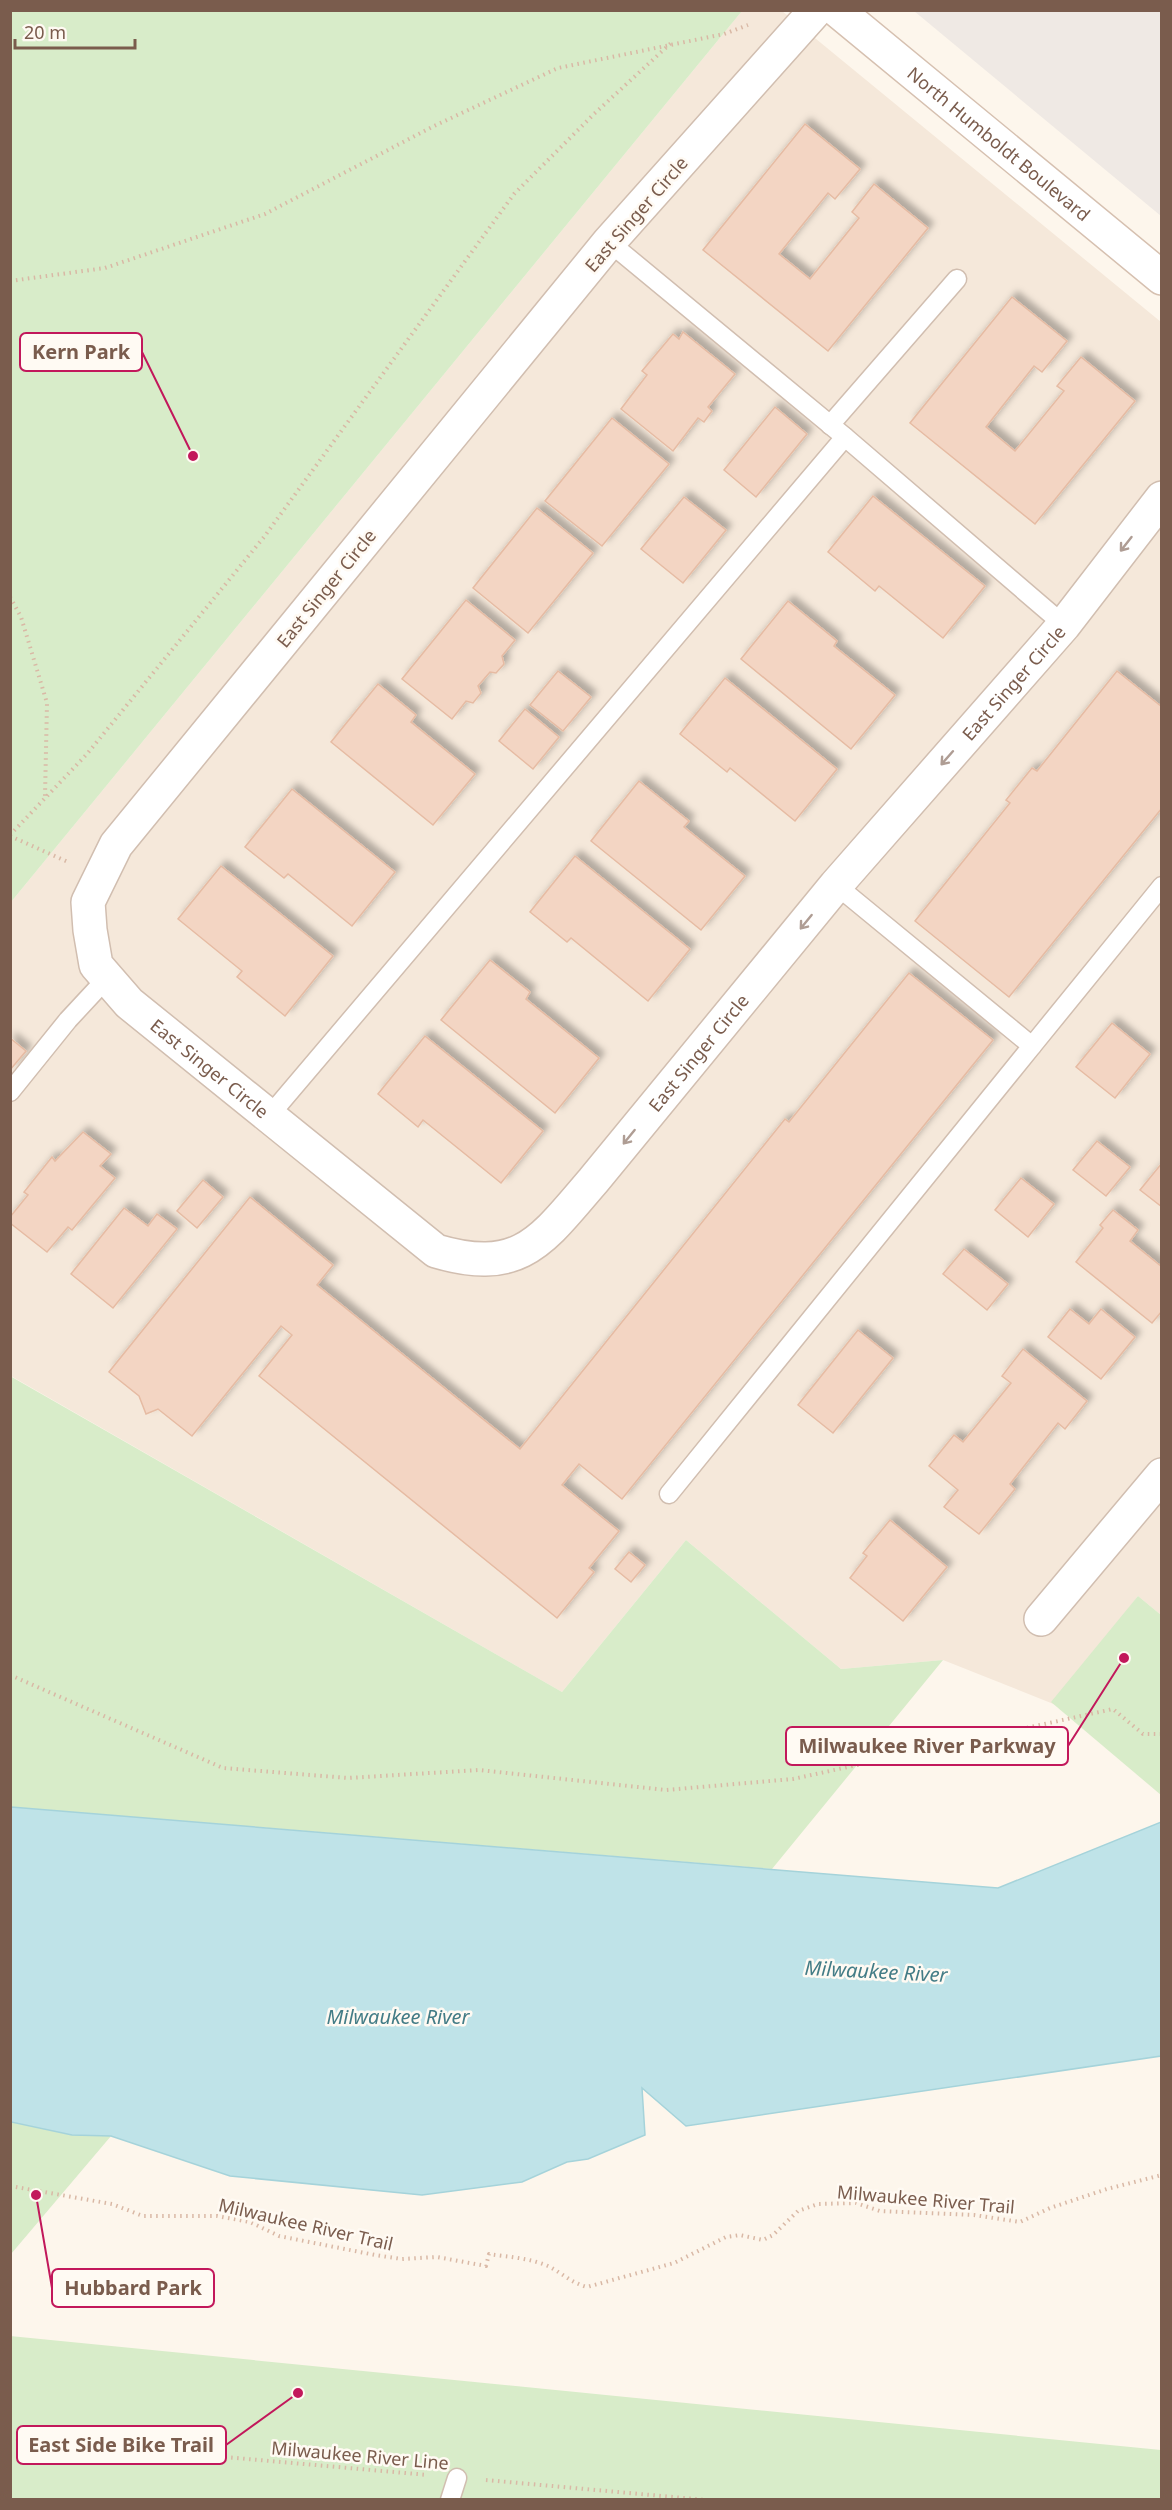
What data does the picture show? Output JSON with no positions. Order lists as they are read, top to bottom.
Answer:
{
  "streets": {
    "street": ["North Humboldt Boulevard", "East Singer Circle"],
    "path": ["Milwaukee River Trail", "Milwaukee River Line"]
  },
  "one_way": ["East Singer Circle"],
  "water": ["Milwaukee River"],
  "places": [
    "Kern Park",
    "Milwaukee River Parkway",
    "Hubbard Park",
    "East Side Bike Trail"
  ],
  "scale_bar": "20 m"
}
